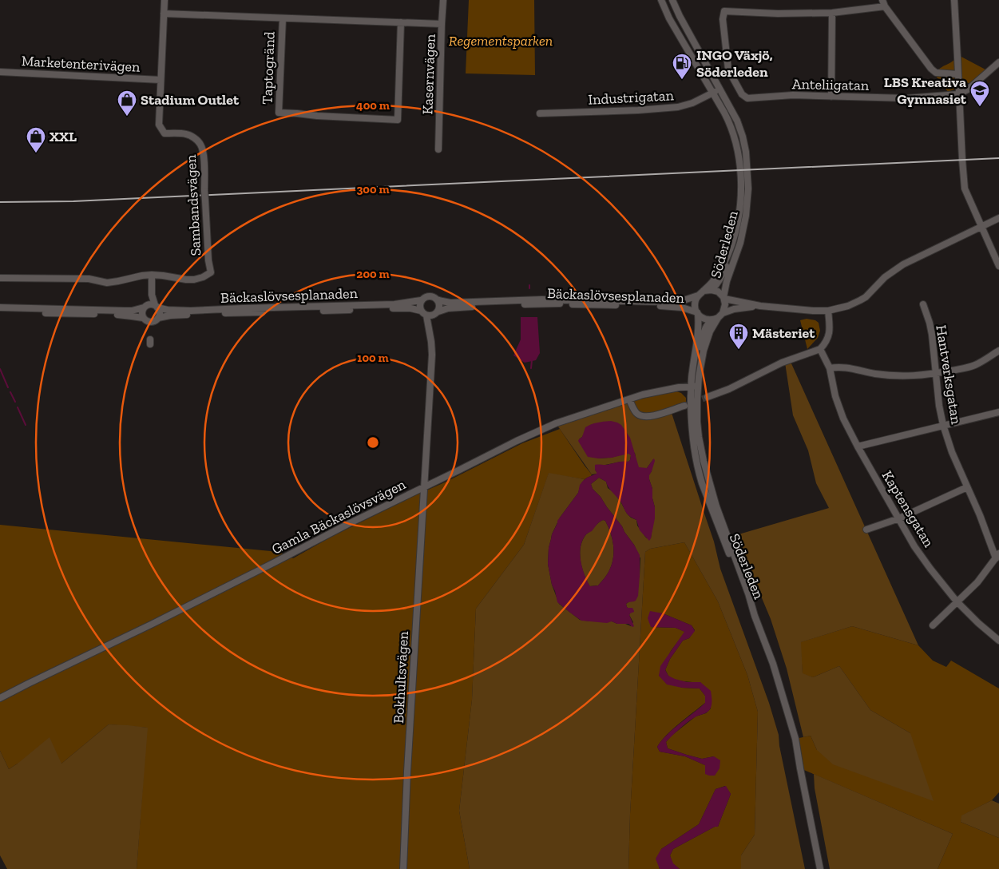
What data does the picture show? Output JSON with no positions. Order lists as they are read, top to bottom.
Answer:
{
  "streets": {
    "street": [
      "Marketenterivägen",
      "Taptogränd",
      "Kasernvägen",
      "Anteliigatan",
      "Industrigatan",
      "Sambandsvägen",
      "Söderleden",
      "Bäckaslövsesplanaden",
      "Hantverksgatan",
      "Kaptensgatan",
      "Gamla Bäckaslövsvägen",
      "Bokhultsvägen"
    ]
  },
  "crossings": [
    ["Marketenterivägen", "Sambandsvägen"],
    ["Industrigatan", "Söderleden"],
    ["Söderleden", "Bäckaslövsesplanaden"],
    ["Söderleden", "Gamla Bäckaslövsvägen"],
    ["Gamla Bäckaslövsvägen", "Bokhultsvägen"]
  ],
  "parks": ["Regementsparken"],
  "places": {
    "fuel station": ["INGO Växjö, Söderleden"],
    "school or university": ["LBS Kreativa Gymnasiet"],
    "shop": ["Stadium Outlet", "XXL"],
    "building": ["Mästeriet"]
  },
  "rings": [
    "400 m",
    "300 m",
    "200 m",
    "100 m"
  ]
}
